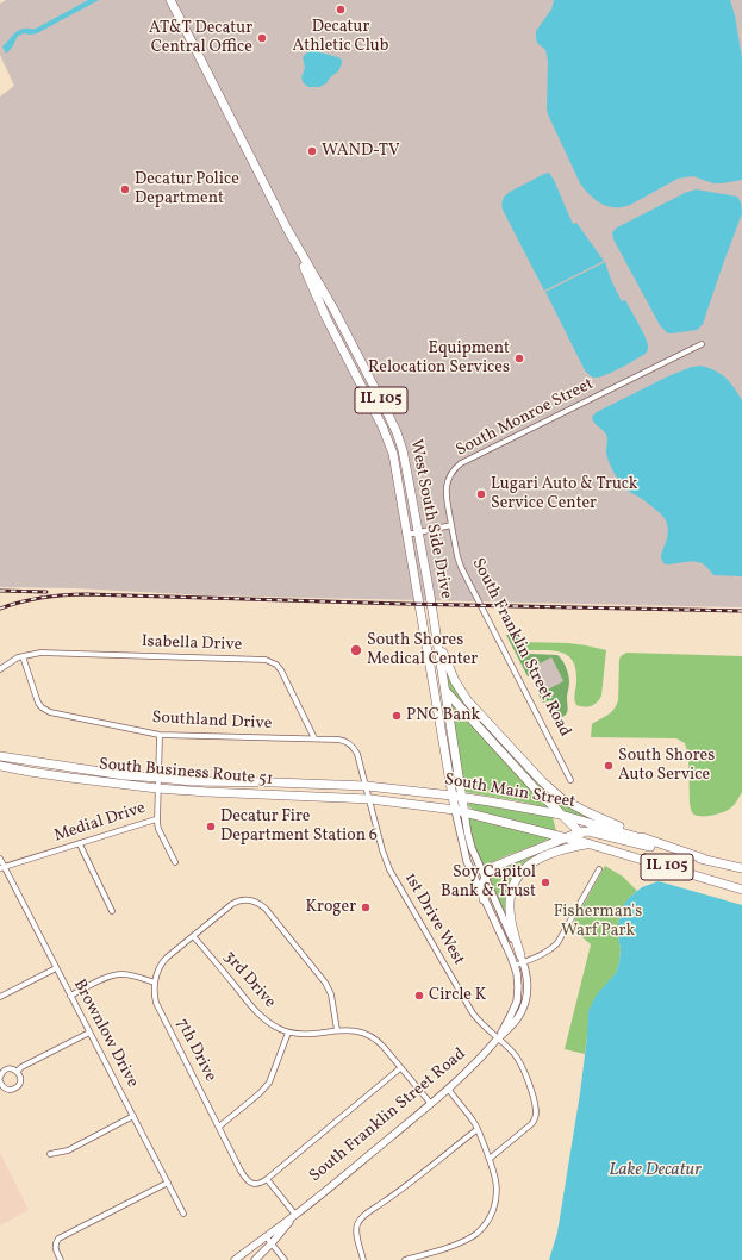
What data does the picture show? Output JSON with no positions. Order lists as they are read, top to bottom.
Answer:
{
  "streets": {
    "main road": [
      "IL 105",
      "West South Side Drive",
      "South Franklin Street Road",
      "South Business Route 51",
      "South Main Street"
    ],
    "street": [
      "South Monroe Street",
      "Isabella Drive",
      "Southland Drive",
      "Medial Drive",
      "1st Drive West",
      "3rd Drive",
      "Brownlow Drive",
      "7th Drive"
    ]
  },
  "crossings": [
    ["IL 105", "West South Side Drive"],
    ["IL 105", "South Main Street"],
    ["South Monroe Street", "South Franklin Street Road"],
    ["West South Side Drive", "South Franklin Street Road"],
    ["West South Side Drive", "South Main Street"],
    ["Isabella Drive", "Southland Drive"],
    ["South Franklin Street Road", "South Main Street"],
    ["South Franklin Street Road", "1st Drive West"],
    ["South Franklin Street Road", "3rd Drive"],
    ["Southland Drive", "South Business Route 51"],
    ["Southland Drive", "South Main Street"],
    ["Southland Drive", "Medial Drive"],
    ["Southland Drive", "1st Drive West"],
    ["South Business Route 51", "South Main Street"],
    ["South Business Route 51", "Medial Drive"],
    ["South Business Route 51", "1st Drive West"],
    ["South Main Street", "1st Drive West"],
    ["Medial Drive", "Brownlow Drive"],
    ["3rd Drive", "7th Drive"]
  ],
  "water": ["Lake Decatur"],
  "parks": ["Fisherman's Warf Park"],
  "places": [
    "Decatur Athletic Club",
    "AT&T Decatur Central Office",
    "WAND-TV",
    "Decatur Police Department",
    "Equipment Relocation Services",
    "Lugari Auto & Truck Service Center",
    "South Shores Medical Center",
    "PNC Bank",
    "South Shores Auto Service",
    "Decatur Fire Department Station 6",
    "Soy Capitol Bank & Trust",
    "Kroger",
    "Circle K"
  ]
}
